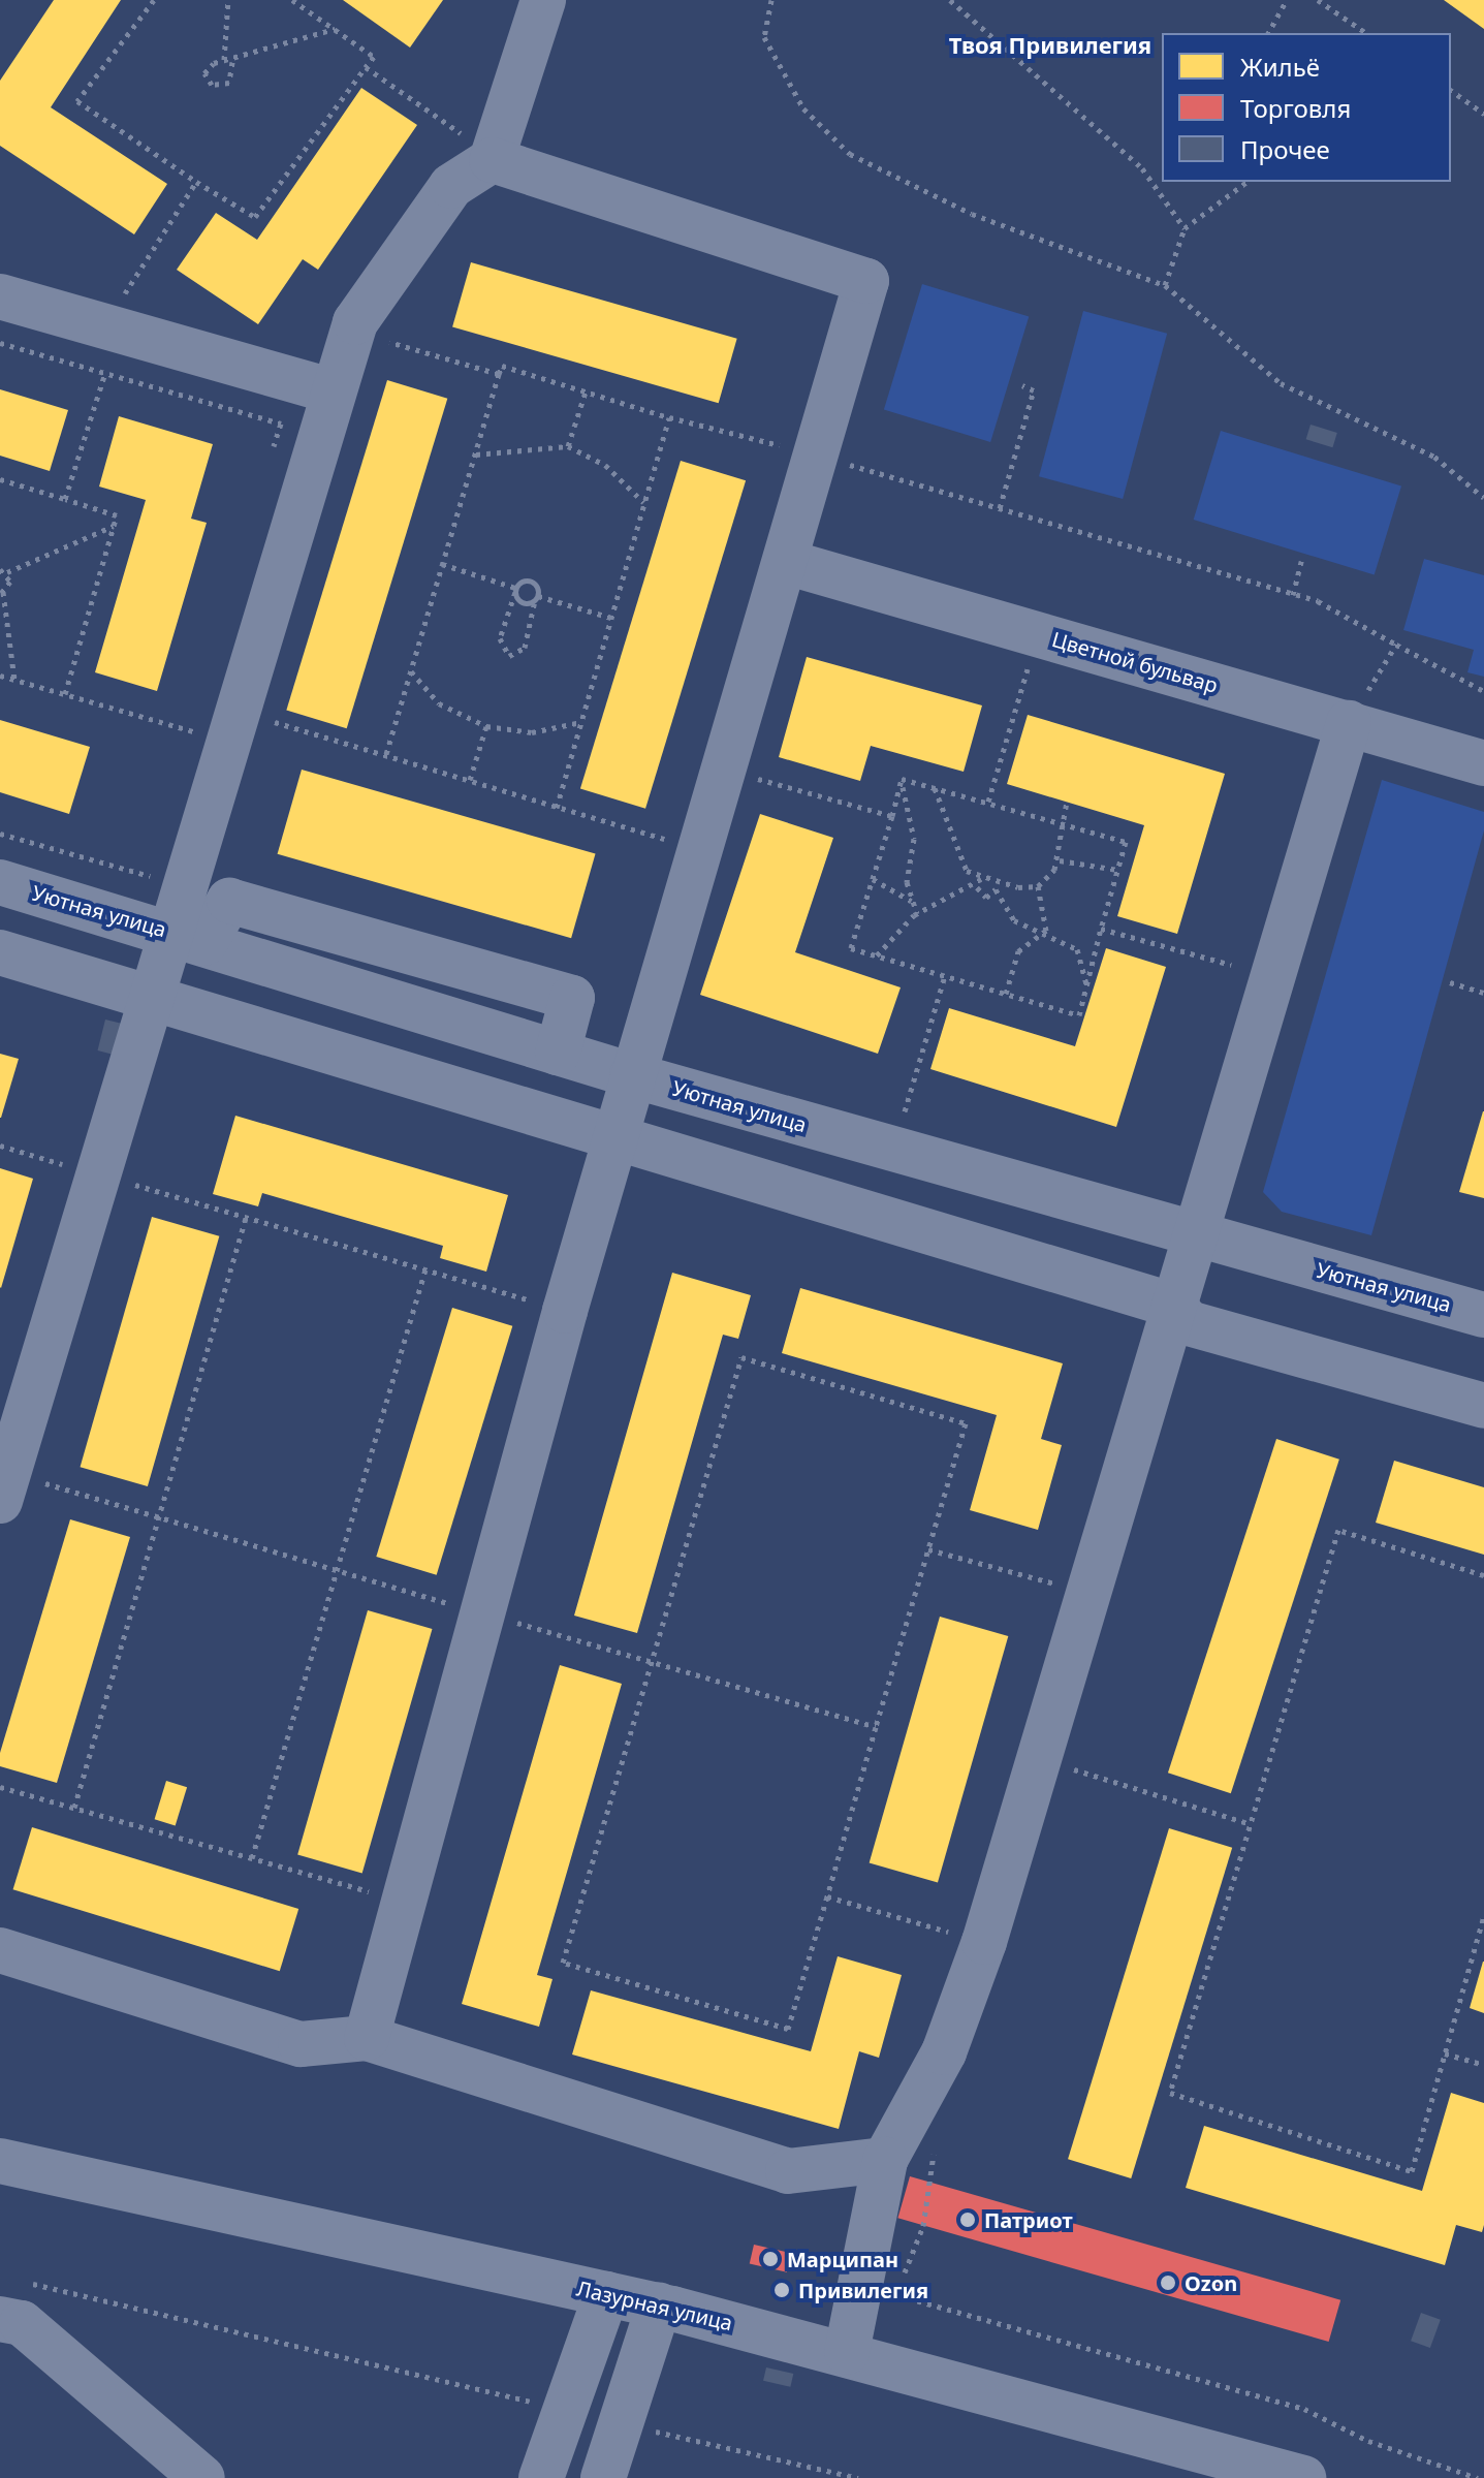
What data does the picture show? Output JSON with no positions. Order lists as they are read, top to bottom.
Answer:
{
  "streets": {
    "street": ["Цветной бульвар", "Уютная улица", "Лазурная улица"]
  },
  "districts": ["Твоя Привилегия"],
  "places": [
    "Патриот",
    "Марципан",
    "Ozon",
    "Привилегия"
  ],
  "legend": ["Жильё", "Торговля", "Прочее"]
}
